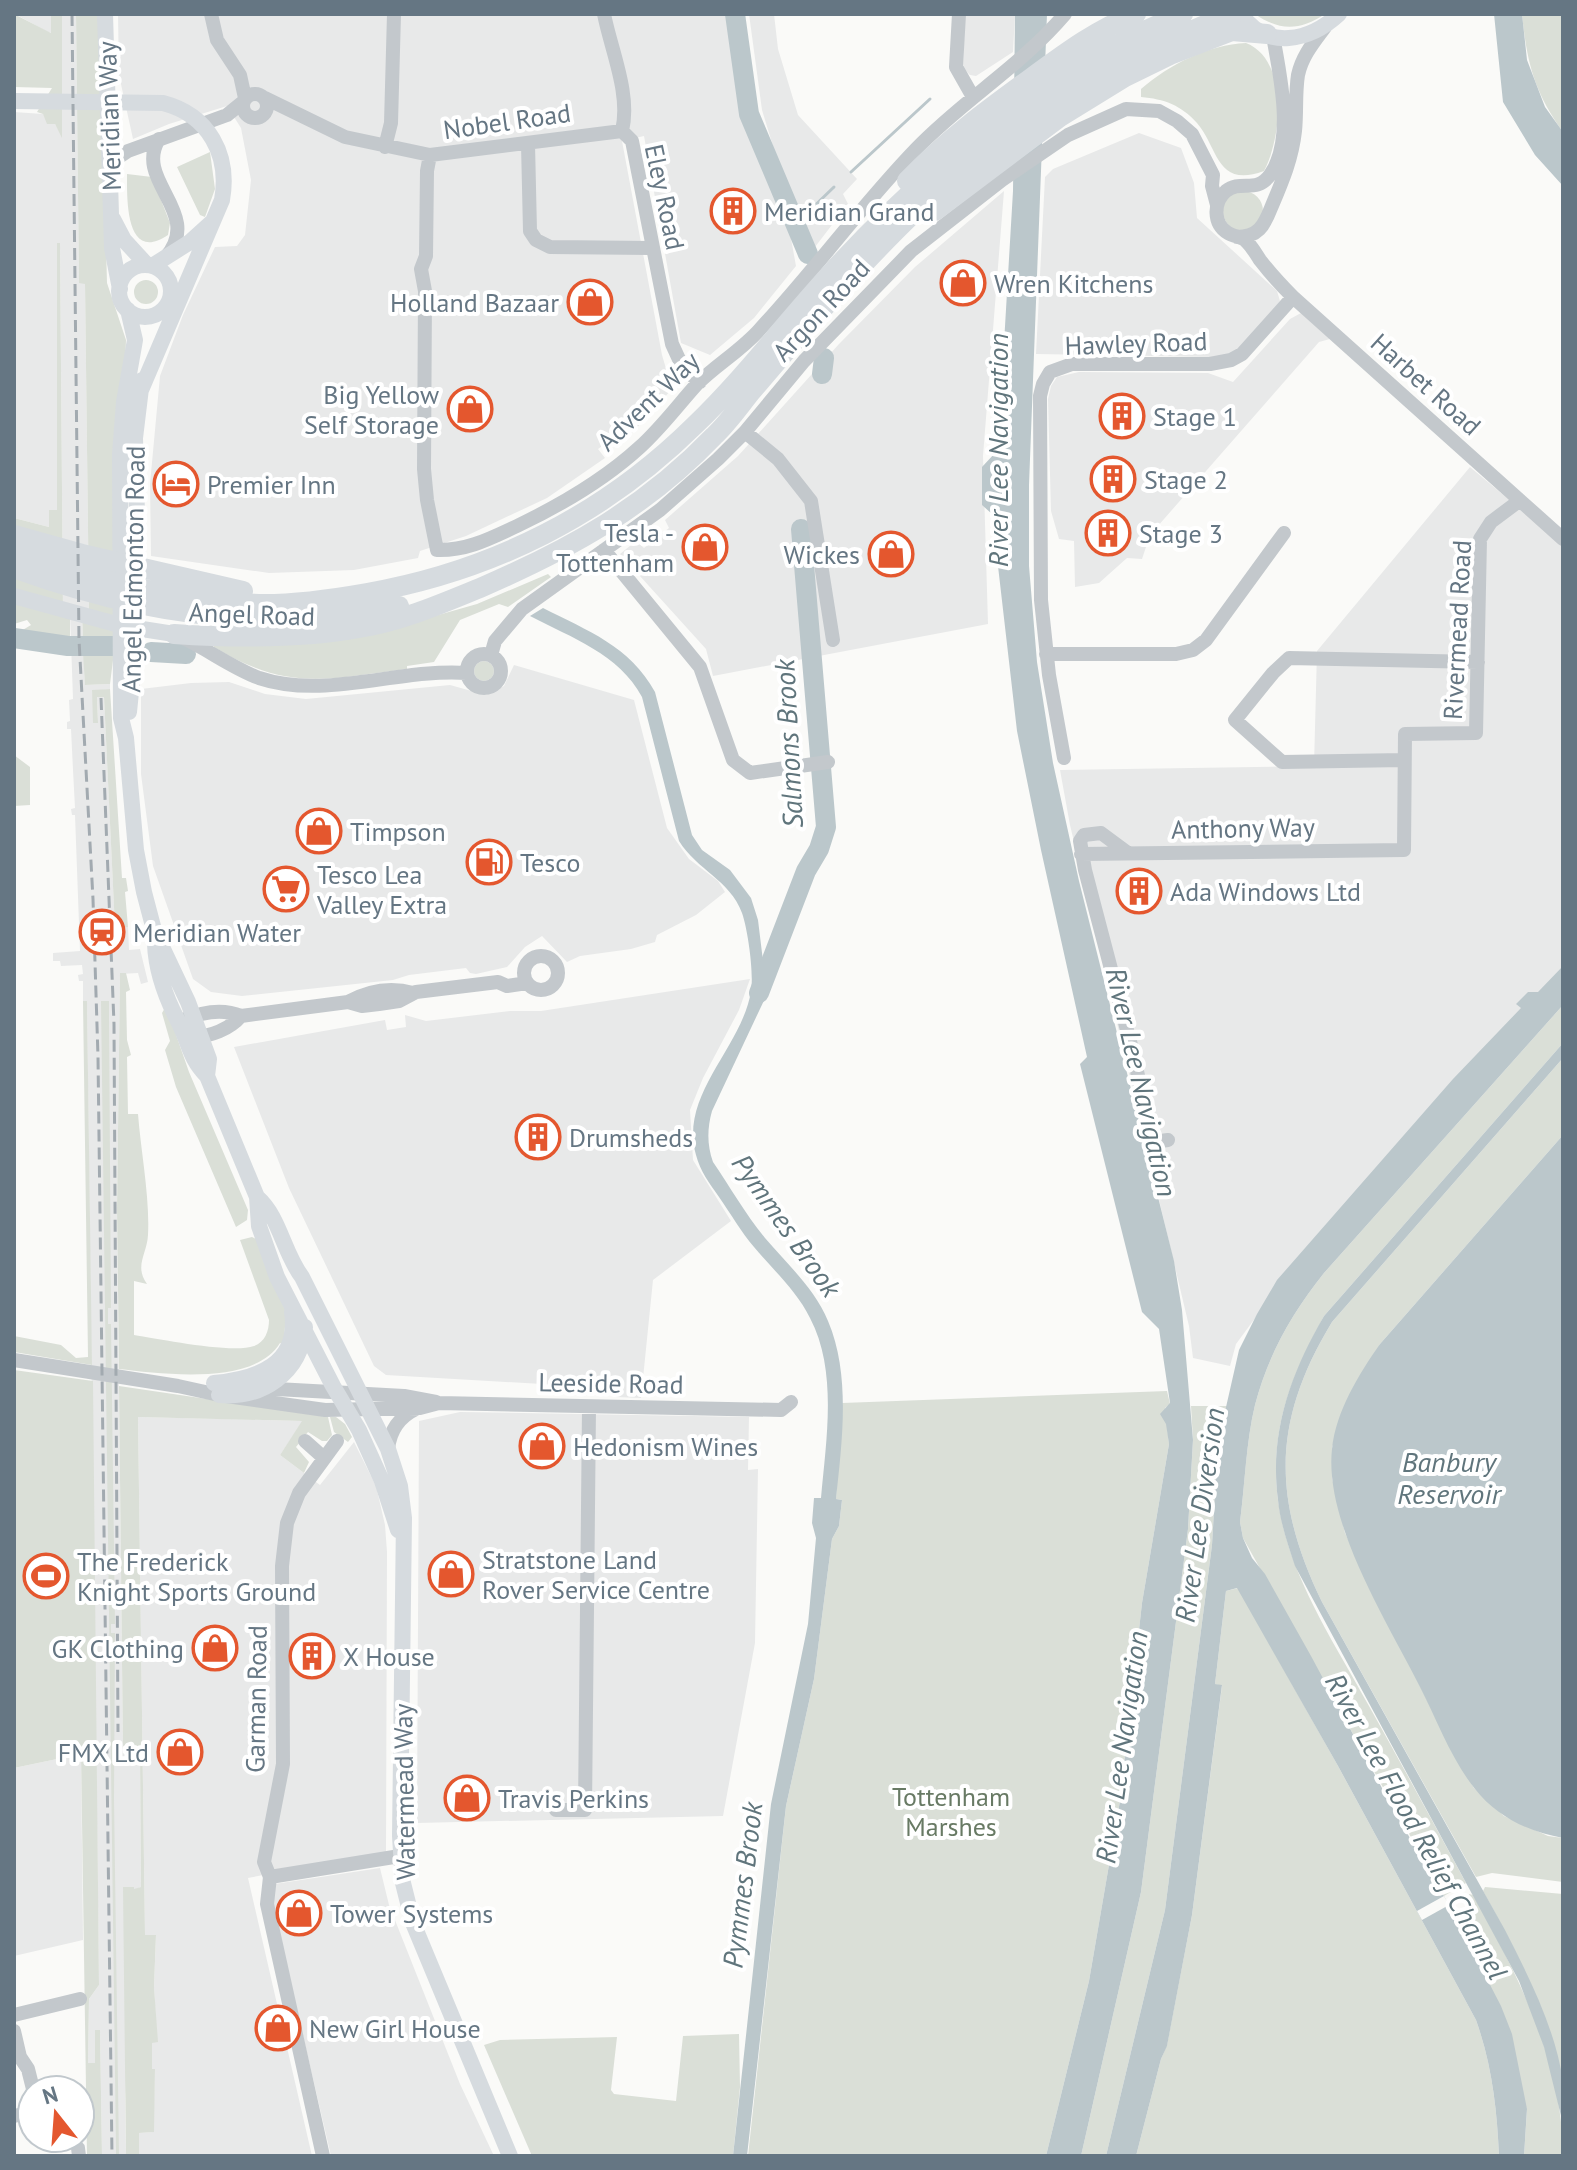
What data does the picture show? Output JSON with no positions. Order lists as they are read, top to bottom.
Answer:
{
  "streets": {
    "highway": ["Angel Road"],
    "main road": ["Meridian Way", "Angel Edmonton Road", "Watermead Way"],
    "street": [
      "Nobel Road",
      "Eley Road",
      "Argon Road",
      "Hawley Road",
      "Harbet Road",
      "Advent Way",
      "Rivermead Road",
      "Anthony Way",
      "Leeside Road",
      "Garman Road"
    ]
  },
  "crossings": [
    ["Meridian Way", "Nobel Road"],
    ["Meridian Way", "Angel Edmonton Road"],
    ["Nobel Road", "Eley Road"],
    ["Nobel Road", "Advent Way"],
    ["Eley Road", "Advent Way"],
    ["Argon Road", "Harbet Road"],
    ["Hawley Road", "Harbet Road"],
    ["Harbet Road", "Rivermead Road"],
    ["Angel Edmonton Road", "Leeside Road"],
    ["Angel Edmonton Road", "Watermead Way"],
    ["Rivermead Road", "Anthony Way"],
    ["Leeside Road", "Watermead Way"]
  ],
  "water": [
    "River Lee Navigation",
    "Salmons Brook",
    "Pymmes Brook",
    "Banbury Reservoir",
    "River Lee Diversion",
    "River Lee Flood Relief Channel"
  ],
  "parks": ["Tottenham Marshes"],
  "places": {
    "building": [
      "Meridian Grand",
      "Stage 1",
      "Stage 2",
      "Stage 3",
      "Ada Windows Ltd",
      "Drumsheds",
      "X House"
    ],
    "shop": [
      "Wren Kitchens",
      "Holland Bazaar",
      "Big Yellow Self Storage",
      "Tesla - Tottenham",
      "Wickes",
      "Timpson",
      "Hedonism Wines",
      "Stratstone Land Rover Service Centre",
      "GK Clothing",
      "FMX Ltd",
      "Travis Perkins",
      "Tower Systems",
      "New Girl House"
    ],
    "hotel": ["Premier Inn"],
    "fuel station": ["Tesco"],
    "supermarket": ["Tesco Lea Valley Extra"],
    "station": ["Meridian Water"],
    "sports": ["The Frederick Knight Sports Ground"]
  },
  "north": "top"
}
